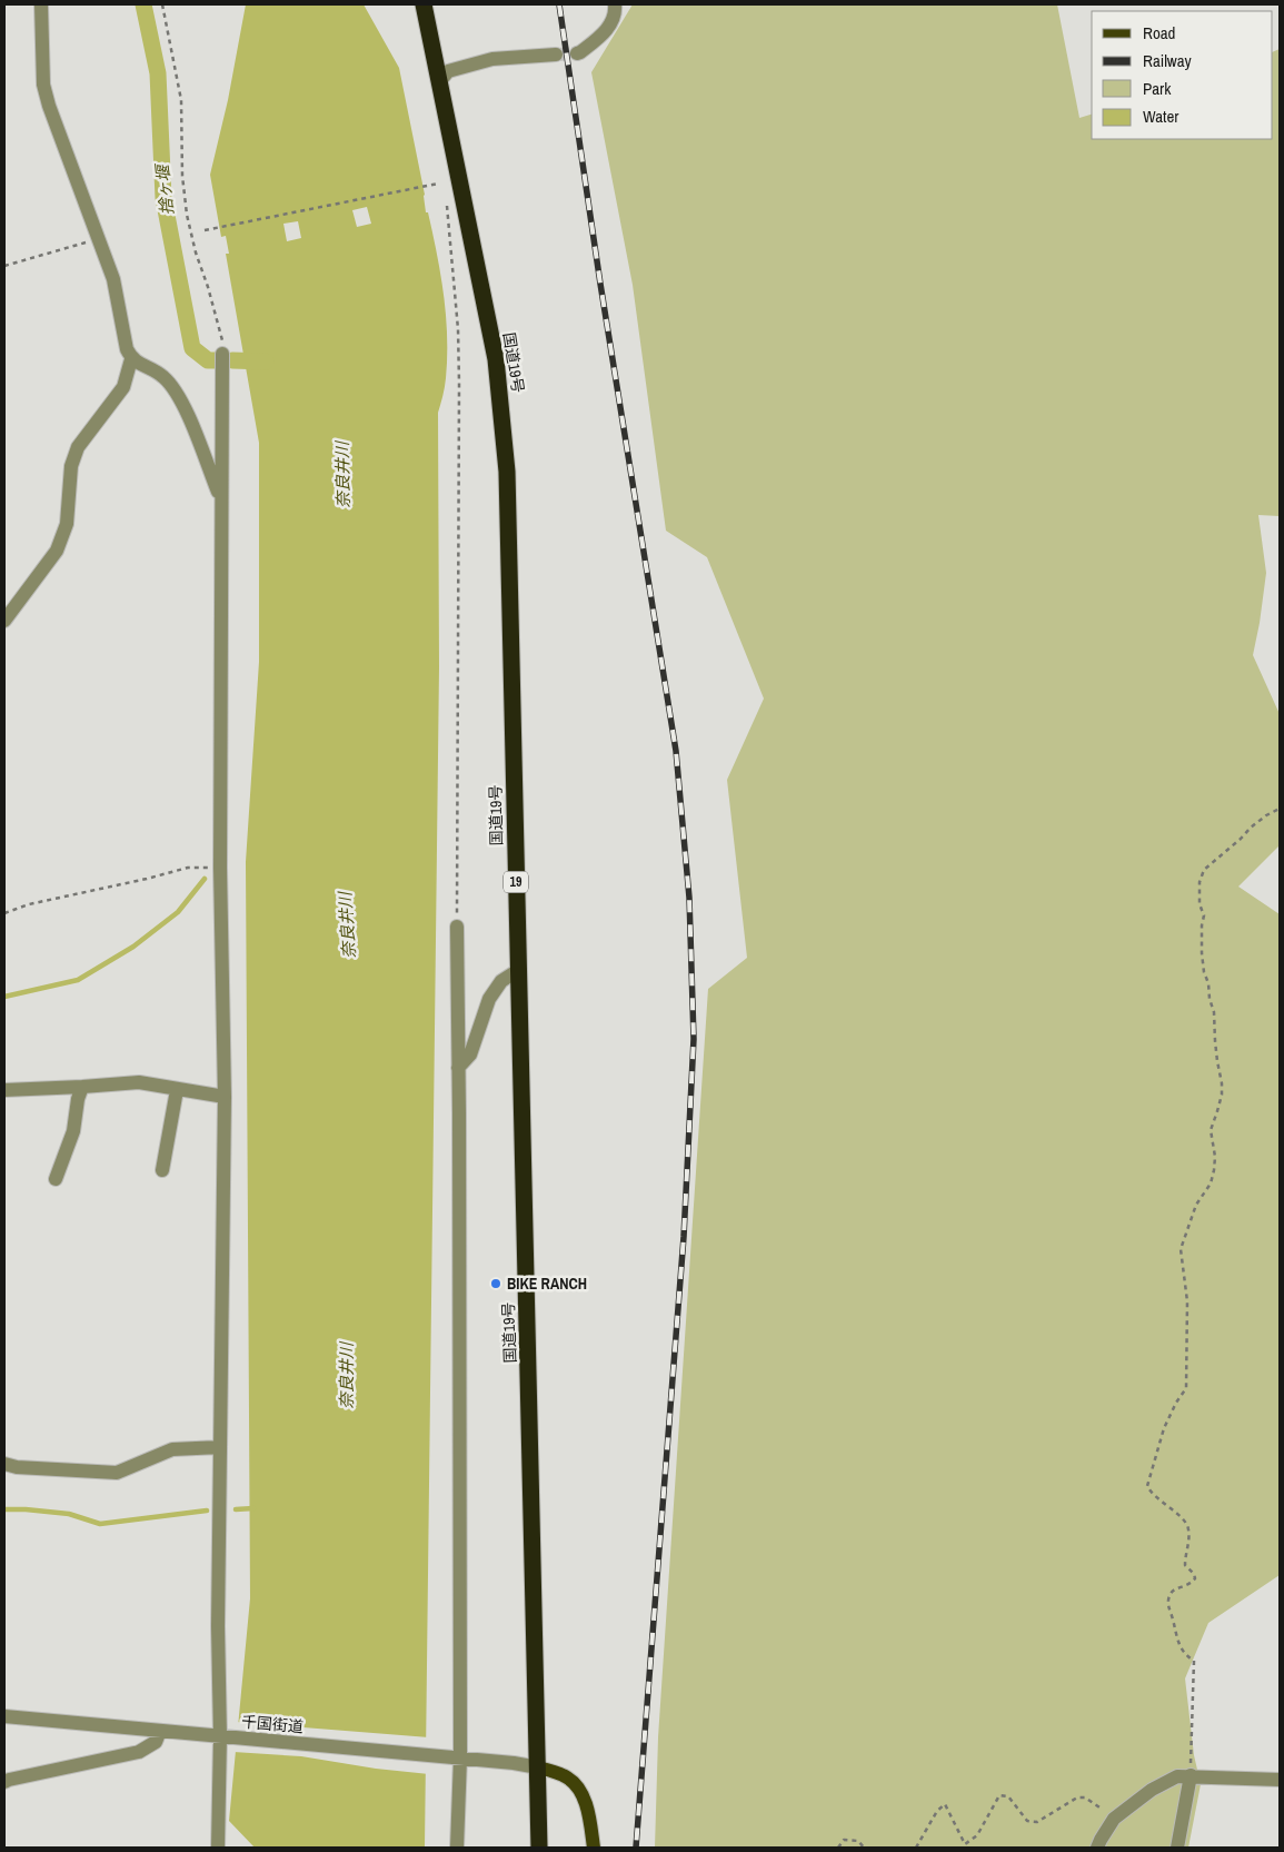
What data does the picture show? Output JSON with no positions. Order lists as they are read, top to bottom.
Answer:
{
  "streets": {
    "highway": ["国道19号", "19"],
    "street": ["千国街道"]
  },
  "crossings": [
    ["国道19号", "19"],
    ["国道19号", "千国街道"],
    ["19", "千国街道"]
  ],
  "water": ["捨ヶ堰", "奈良井川"],
  "places": ["BIKE RANCH"],
  "legend": [
    "Road",
    "Railway",
    "Park",
    "Water"
  ]
}
